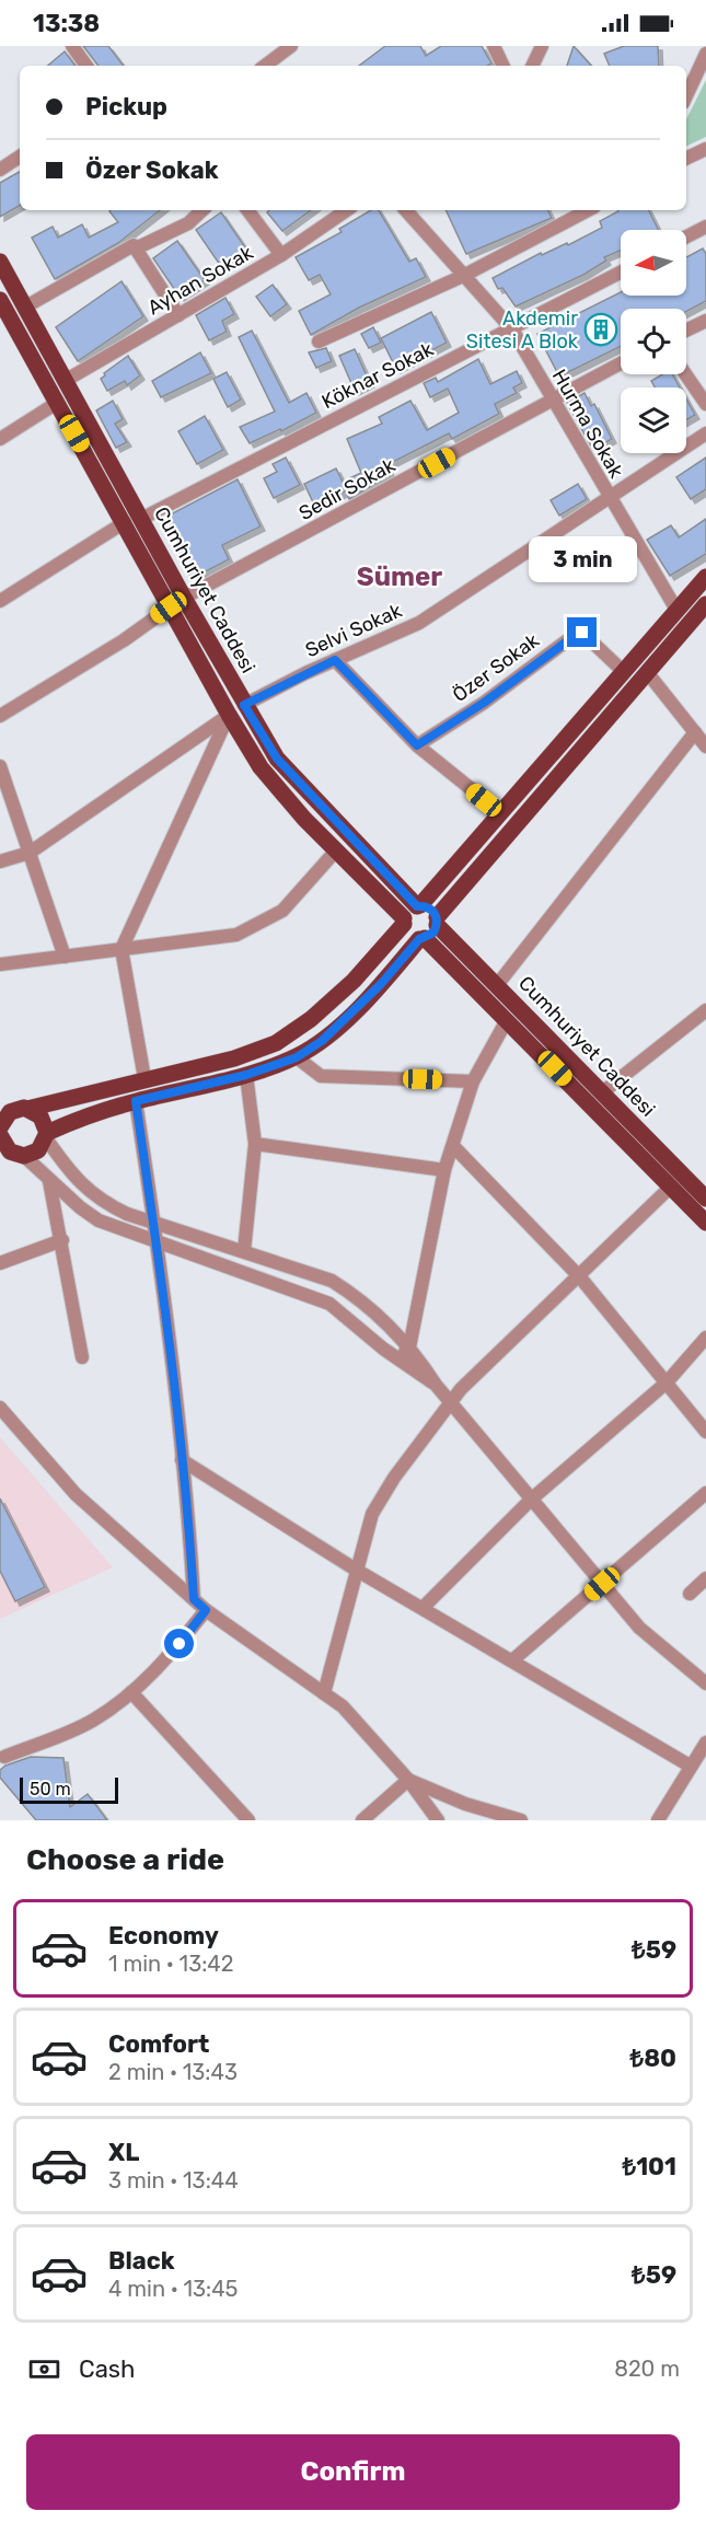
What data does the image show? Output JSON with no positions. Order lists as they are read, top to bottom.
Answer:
{
  "streets": {
    "main road": ["Cumhuriyet Caddesi"],
    "street": [
      "Ayhan Sokak",
      "Köknar Sokak",
      "Hurma Sokak",
      "Sedir Sokak",
      "Selvi Sokak",
      "Özer Sokak"
    ]
  },
  "crossings": [
    ["Ayhan Sokak", "Cumhuriyet Caddesi"],
    ["Köknar Sokak", "Hurma Sokak"],
    ["Köknar Sokak", "Cumhuriyet Caddesi"],
    ["Hurma Sokak", "Sedir Sokak"],
    ["Hurma Sokak", "Selvi Sokak"],
    ["Sedir Sokak", "Cumhuriyet Caddesi"],
    ["Cumhuriyet Caddesi", "Selvi Sokak"]
  ],
  "districts": ["Sümer"],
  "places": {
    "building": ["Akdemir Sitesi A Blok"]
  },
  "scale_bar": "50 m",
  "north": "left",
  "page": {
    "status": "13:38",
    "banner": ["Pickup", "Özer Sokak"],
    "bubble": "3 min",
    "scale": "50 m",
    "heading": "Choose a ride",
    "list": [
      {
        "name": "Economy",
        "note": "1 min · 13:42",
        "value": "₺59"
      },
      {
        "name": "Comfort",
        "note": "2 min · 13:43",
        "value": "₺80"
      },
      {
        "name": "XL",
        "note": "3 min · 13:44",
        "value": "₺101"
      },
      {
        "name": "Black",
        "note": "4 min · 13:45",
        "value": "₺59"
      }
    ],
    "pay": ["Cash", "820 m"],
    "buttons": "Confirm"
  }
}
